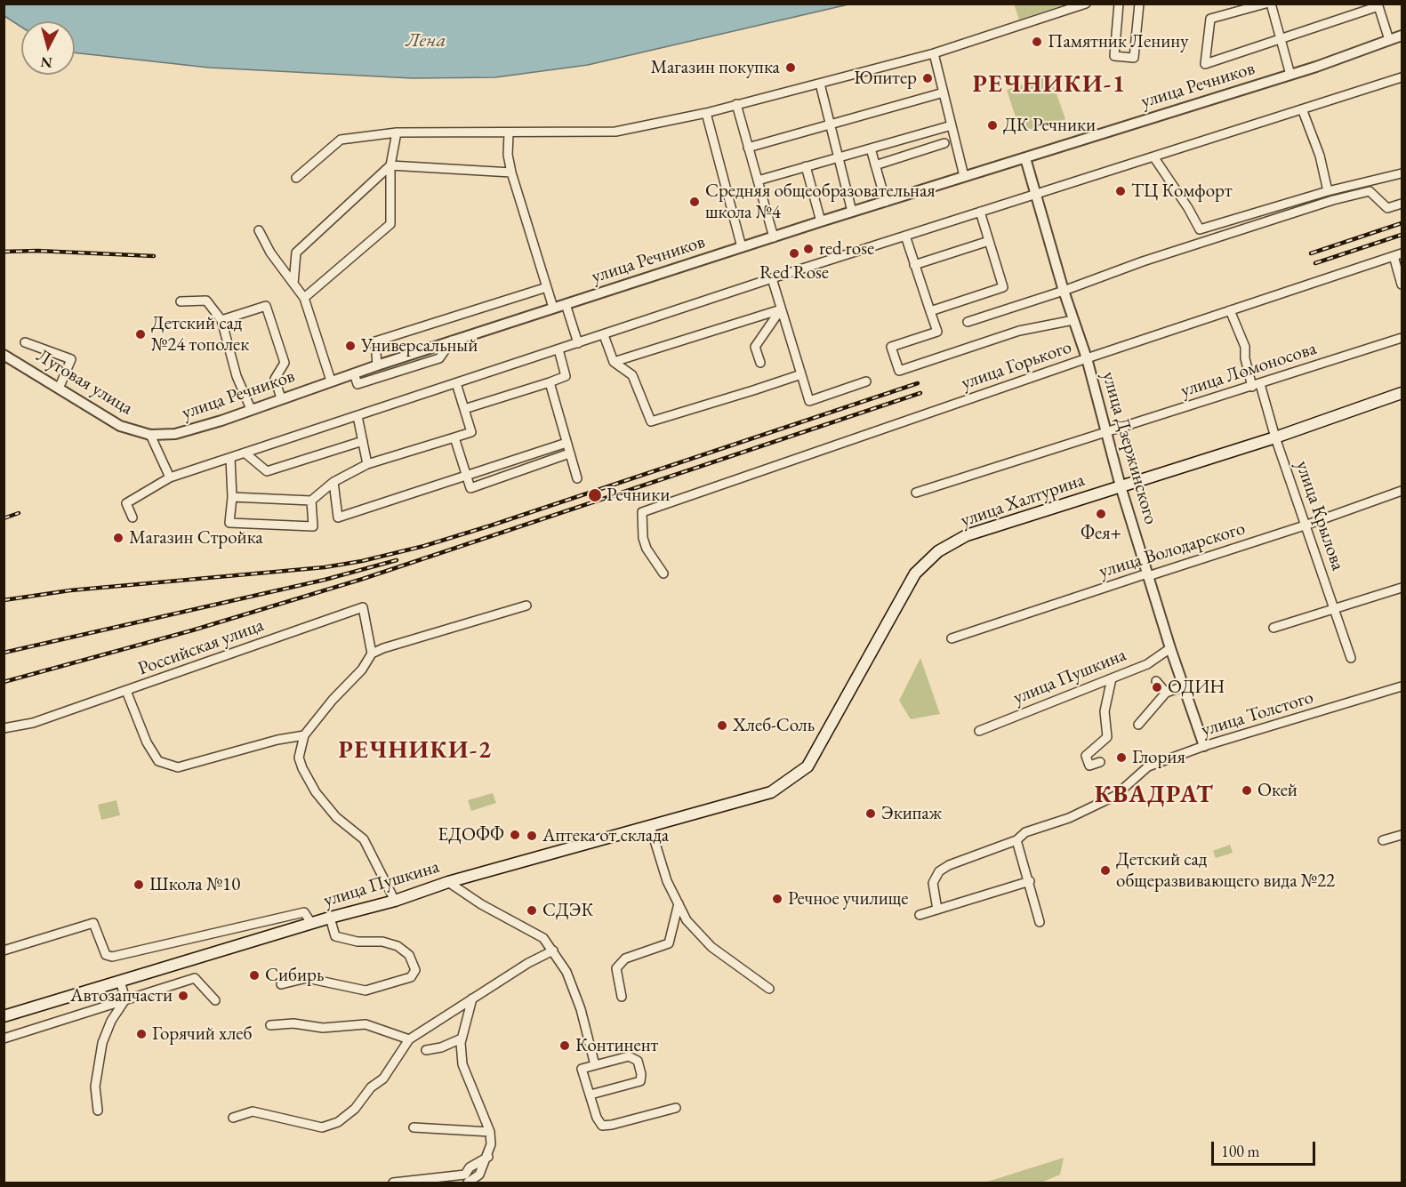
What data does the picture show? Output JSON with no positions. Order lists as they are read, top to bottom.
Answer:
{
  "streets": {
    "main road": ["улица Халтурина", "улица Пушкина"],
    "street": [
      "улица Речников",
      "улица Горького",
      "улица Ломоносова",
      "Луговая улица",
      "улица Дзержинского",
      "улица Крылова",
      "улица Володарского",
      "Российская улица",
      "улица Толстого"
    ]
  },
  "crossings": [
    ["улица Речников", "Луговая улица"],
    ["улица Речников", "улица Дзержинского"],
    ["улица Горького", "улица Дзержинского"],
    ["улица Горького", "улица Крылова"],
    ["улица Ломоносова", "улица Дзержинского"],
    ["улица Ломоносова", "улица Крылова"],
    ["улица Дзержинского", "улица Халтурина"],
    ["улица Дзержинского", "улица Володарского"],
    ["улица Дзержинского", "улица Пушкина"],
    ["улица Дзержинского", "улица Толстого"],
    ["улица Халтурина", "улица Крылова"],
    ["улица Халтурина", "улица Пушкина"],
    ["улица Крылова", "улица Володарского"]
  ],
  "districts": ["РЕЧНИКИ-1", "РЕЧНИКИ-2", "КВАДРАТ"],
  "water": ["Лена"],
  "places": [
    "Памятник Ленину",
    "Магазин покупка",
    "Юпитер",
    "ДК Речники",
    "ТЦ Комфорт",
    "Средняя общеобразовательная школа №4",
    "red rose",
    "Red Rose",
    "Детский сад №24 тополек",
    "Универсальный",
    "Речники",
    "Фея+",
    "Магазин Стройка",
    "ОДИН",
    "Хлеб-Соль",
    "Глория",
    "Окей",
    "Экипаж",
    "ЕДОФФ",
    "Аптека от склада",
    "Детский сад общеразвивающего вида №22",
    "Школа №10",
    "Речное училище",
    "СДЭК",
    "Сибирь",
    "Автозапчасти",
    "Горячий хлеб",
    "Континент"
  ],
  "scale_bar": "100 m",
  "north": "bottom"
}
